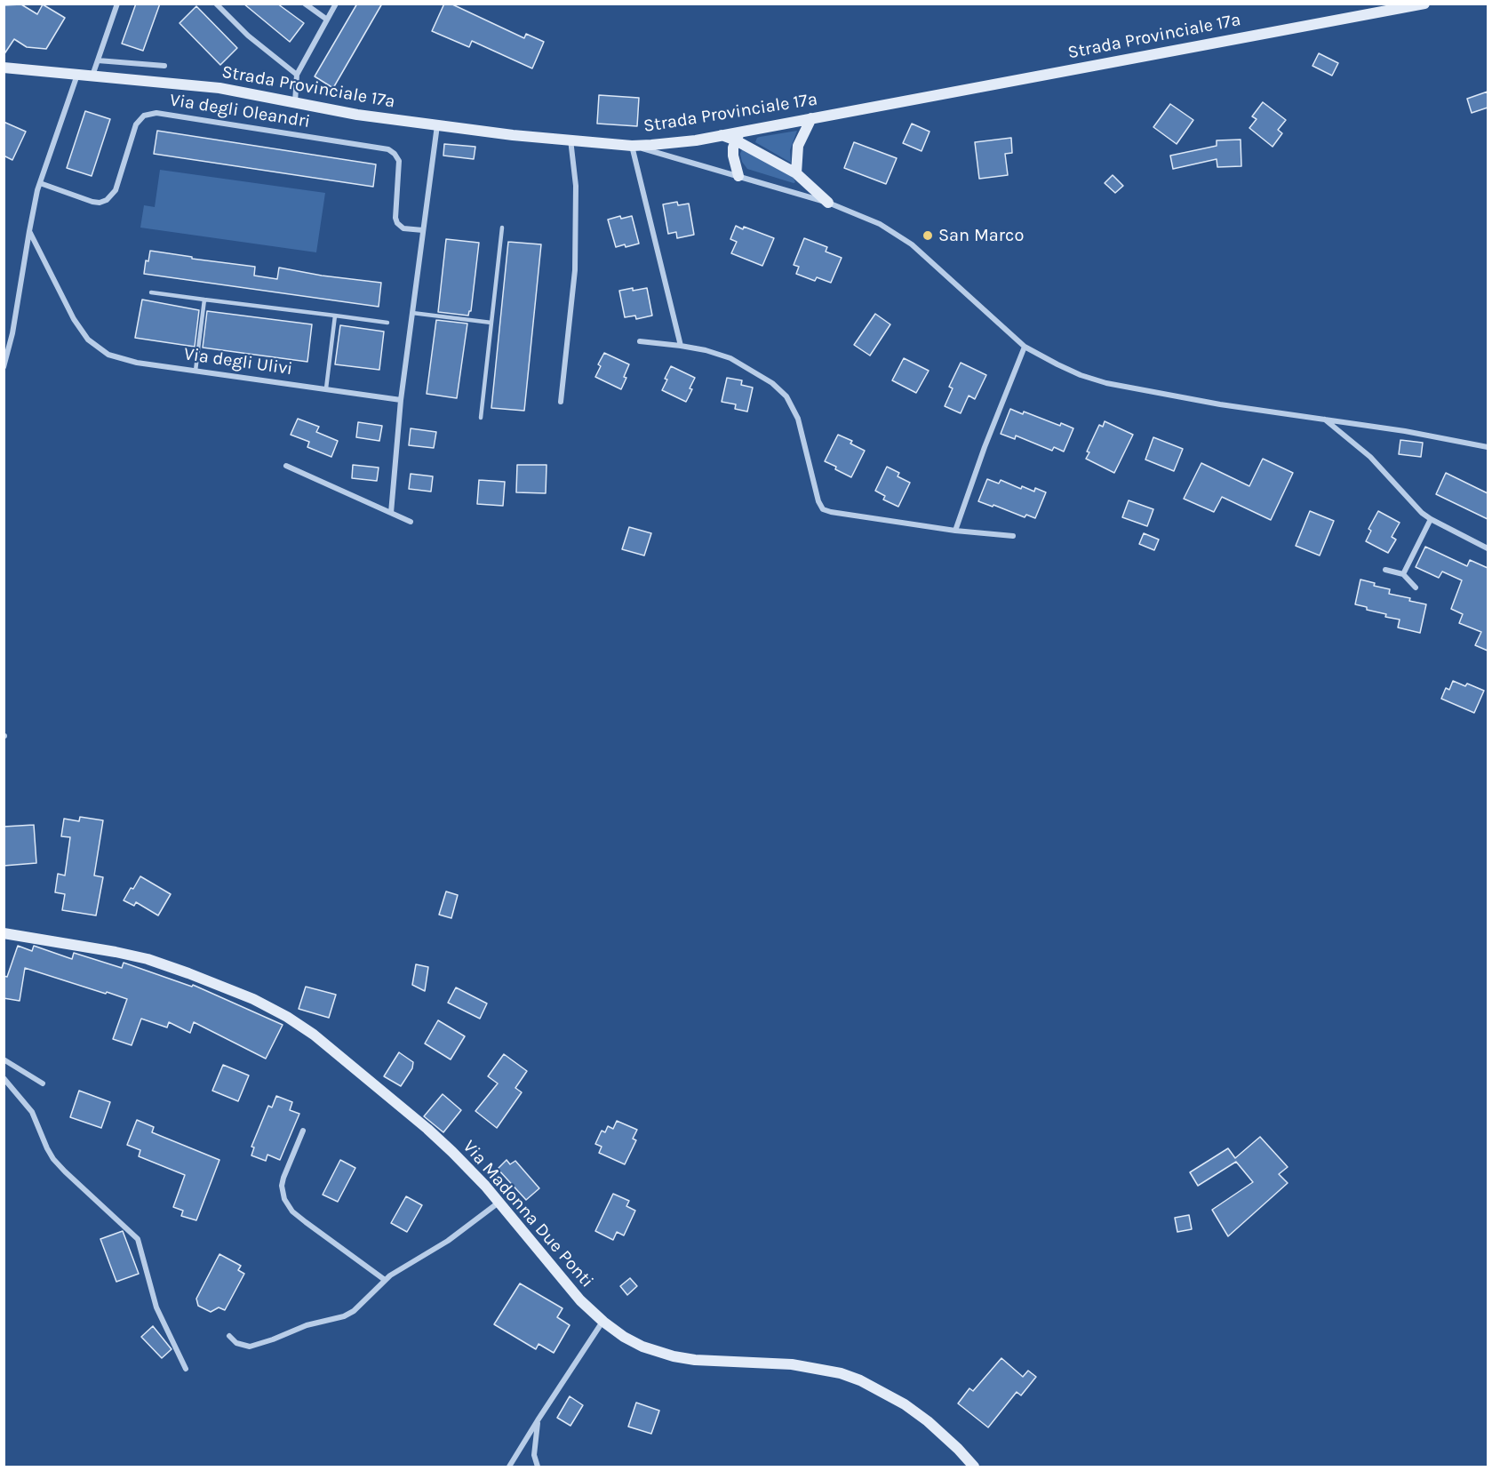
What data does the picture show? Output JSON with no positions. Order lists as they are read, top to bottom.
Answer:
{
  "streets": {
    "main road": ["Strada Provinciale 17a", "Via Madonna Due Ponti"],
    "street": ["Via degli Oleandri", "Via degli Ulivi"]
  },
  "places": ["San Marco"]
}
